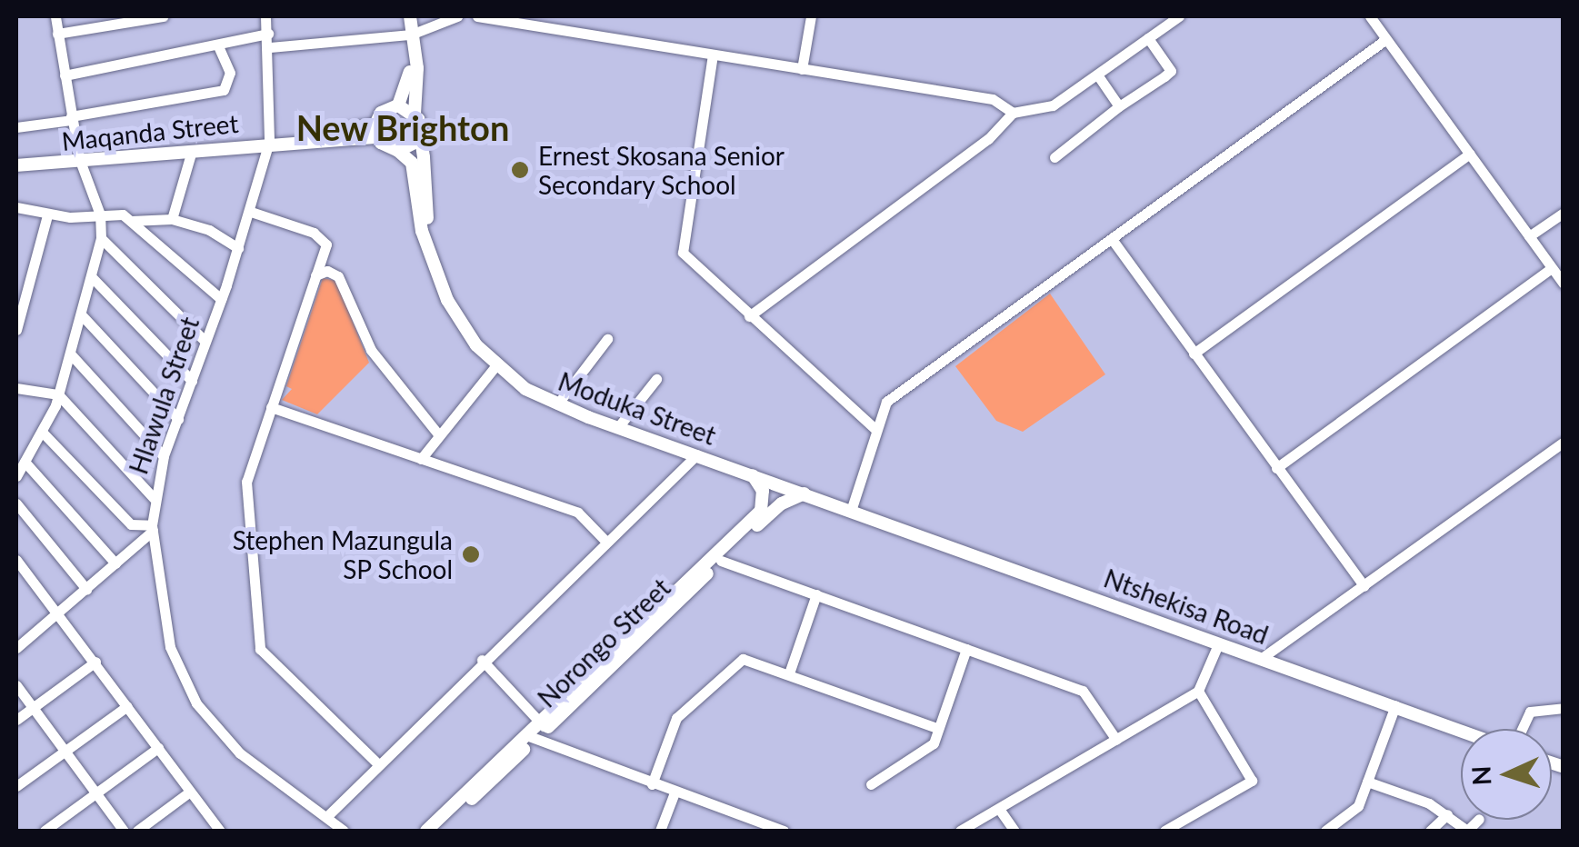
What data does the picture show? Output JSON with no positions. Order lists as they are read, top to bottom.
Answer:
{
  "streets": {
    "street": [
      "Maqanda Street",
      "Hlawula Street",
      "Moduka Street",
      "Ntshekisa Road",
      "Norongo Street"
    ]
  },
  "crossings": [
    ["Maqanda Street", "Hlawula Street"],
    ["Maqanda Street", "Moduka Street"],
    ["Moduka Street", "Ntshekisa Road"],
    ["Moduka Street", "Norongo Street"]
  ],
  "districts": ["New Brighton"],
  "places": ["Ernest Skosana Senior Secondary School", "Stephen Mazungula SP School"],
  "north": "left"
}
